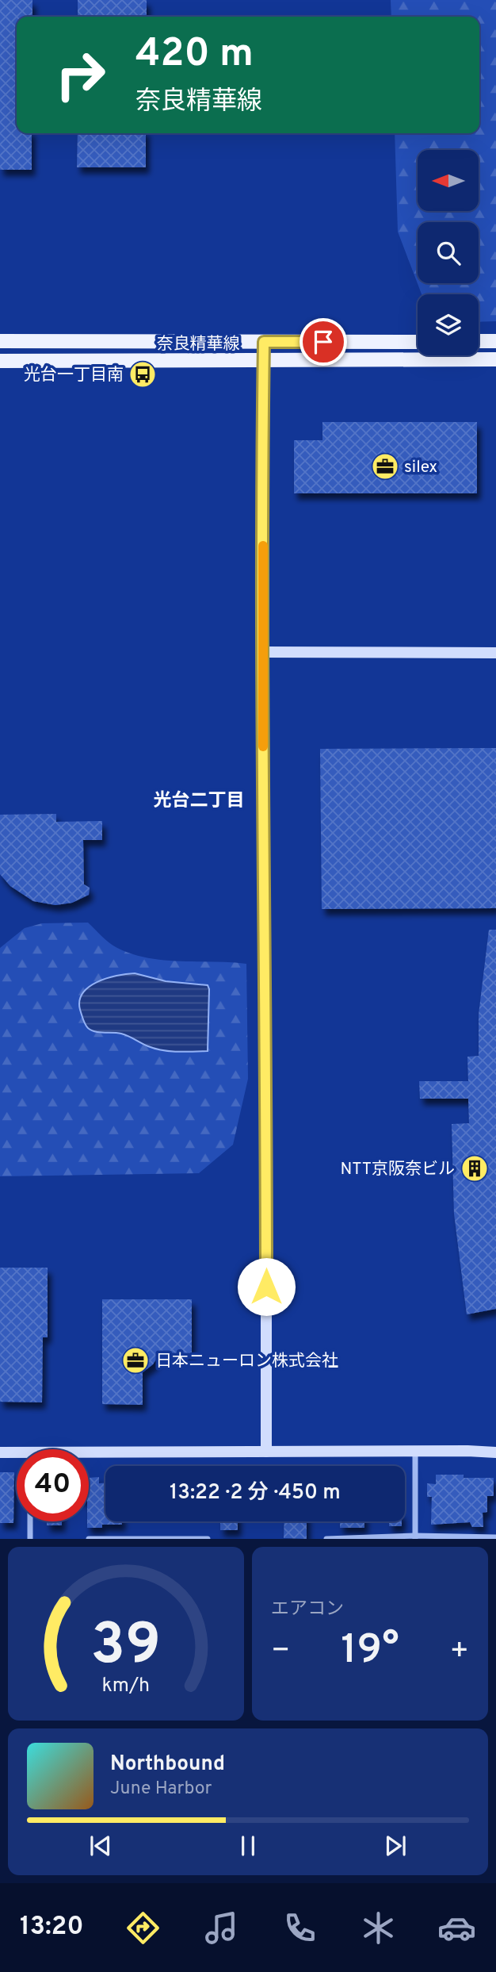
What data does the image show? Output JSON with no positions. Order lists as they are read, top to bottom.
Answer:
{
  "streets": {
    "main road": ["奈良精華線"]
  },
  "districts": ["光台二丁目"],
  "places": {
    "bus stop": ["光台一丁目南"],
    "office": ["silex", "日本ニューロン株式会社"],
    "building": ["NTT京阪奈ビル"]
  },
  "north": "left",
  "page": {
    "turn": ["420 m", "奈良精華線"],
    "limit": "40",
    "trip": "13:22 · 2 分 · 450 m",
    "tile": "エアコン",
    "heat": ["−", "19°", "+"],
    "song": ["Northbound", "June Harbor"],
    "tabs": "13:20",
    "gauge": ["39", "km/h"]
  }
}
